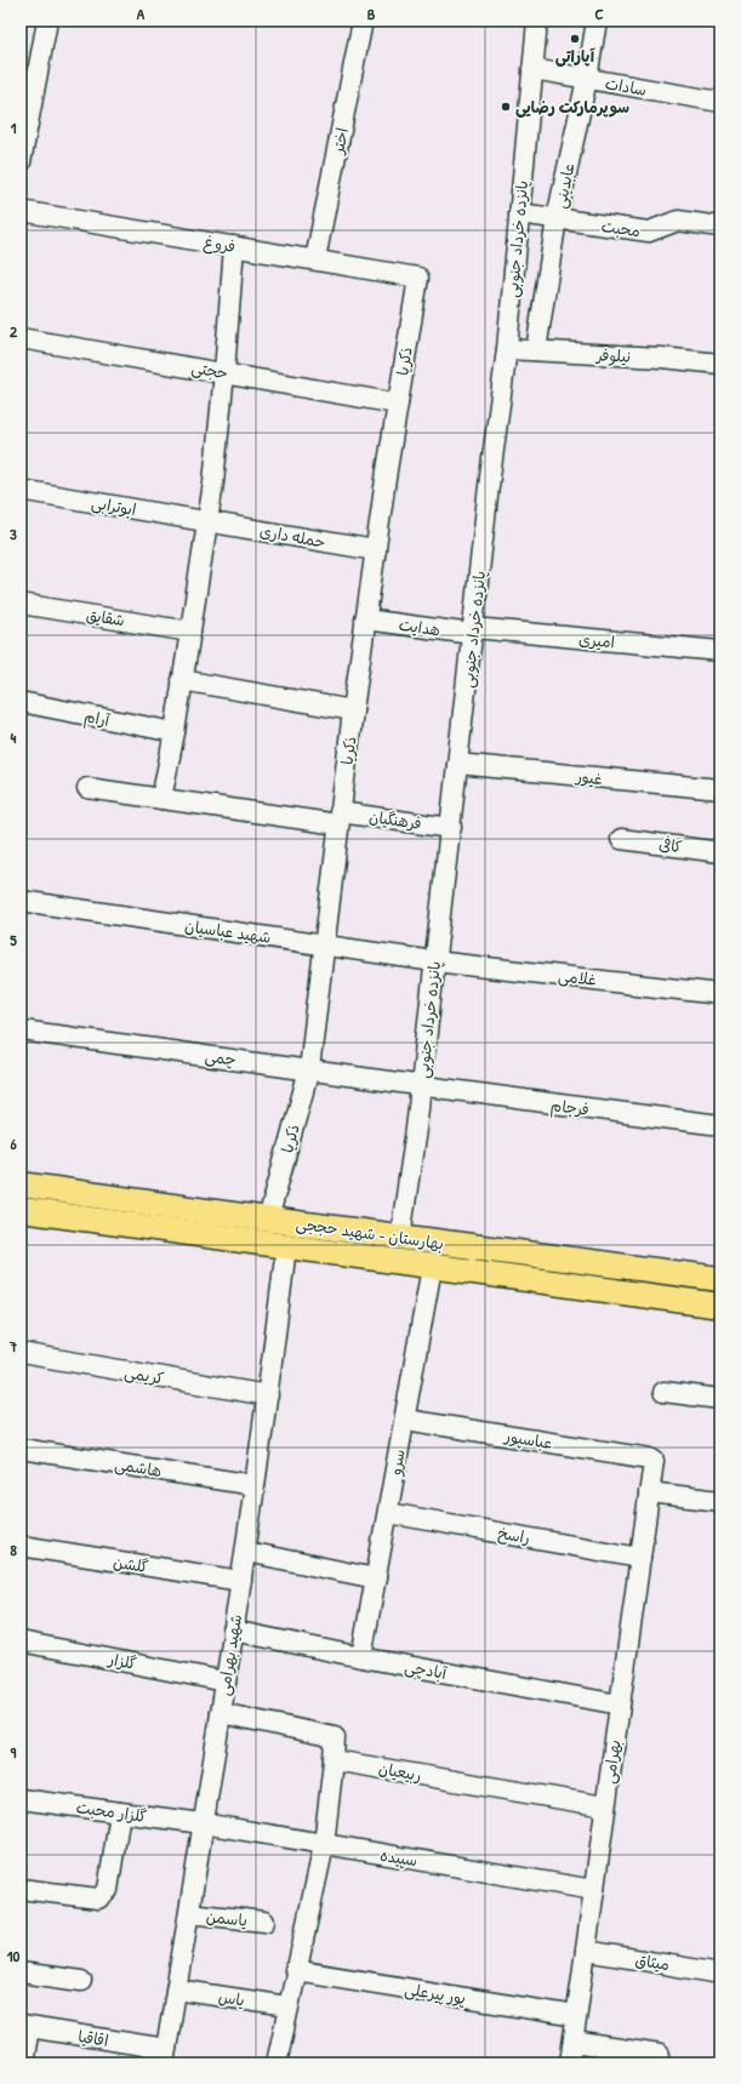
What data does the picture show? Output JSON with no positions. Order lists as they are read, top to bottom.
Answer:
{
  "streets": {
    "main road": ["بهارستان - شهید حججی"],
    "street": [
      "سادات",
      "اختر",
      "عابدینی",
      "محبت",
      "پانزده خرداد جنوبی",
      "فروغ",
      "نیلوفر",
      "ذکریا",
      "حجتی",
      "ابوترابی",
      "حمله داری",
      "شقایق",
      "هدایت",
      "امیری",
      "آرام",
      "غیور",
      "فرهنگیان",
      "کافی",
      "شهید عباسیان",
      "غلامی",
      "چمی",
      "فرجام",
      "کریمی",
      "عباسپور",
      "سرو",
      "هاشمی",
      "راسخ",
      "گلشن",
      "شهید بهرامی",
      "گلزار",
      "آبادچی",
      "بهرامی",
      "ربیعیان",
      "گلزار محبت",
      "سپیده",
      "یاسمن",
      "میثاق",
      "پور پیرعلی",
      "یاس",
      "اقاقیا"
    ]
  },
  "crossings": [
    ["سادات", "عابدینی"],
    ["سادات", "پانزده خرداد جنوبی"],
    ["اختر", "فروغ"],
    ["عابدینی", "محبت"],
    ["عابدینی", "نیلوفر"],
    ["محبت", "پانزده خرداد جنوبی"],
    ["پانزده خرداد جنوبی", "نیلوفر"],
    ["پانزده خرداد جنوبی", "هدایت"],
    ["پانزده خرداد جنوبی", "امیری"],
    ["پانزده خرداد جنوبی", "غیور"],
    ["پانزده خرداد جنوبی", "فرهنگیان"],
    ["پانزده خرداد جنوبی", "شهید عباسیان"],
    ["پانزده خرداد جنوبی", "غلامی"],
    ["پانزده خرداد جنوبی", "چمی"],
    ["پانزده خرداد جنوبی", "فرجام"],
    ["پانزده خرداد جنوبی", "بهارستان - شهید حججی"],
    ["فروغ", "ذکریا"],
    ["ذکریا", "حجتی"],
    ["ذکریا", "حمله داری"],
    ["ذکریا", "هدایت"],
    ["ذکریا", "فرهنگیان"],
    ["ذکریا", "شهید عباسیان"],
    ["ذکریا", "چمی"],
    ["ذکریا", "بهارستان - شهید حججی"],
    ["ابوترابی", "حمله داری"],
    ["هدایت", "امیری"],
    ["شهید عباسیان", "غلامی"],
    ["چمی", "فرجام"],
    ["بهارستان - شهید حججی", "سرو"],
    ["بهارستان - شهید حججی", "شهید بهرامی"],
    ["کریمی", "شهید بهرامی"],
    ["عباسپور", "سرو"],
    ["عباسپور", "بهرامی"],
    ["سرو", "راسخ"],
    ["سرو", "آبادچی"],
    ["هاشمی", "شهید بهرامی"],
    ["راسخ", "بهرامی"],
    ["گلشن", "شهید بهرامی"],
    ["شهید بهرامی", "گلزار"],
    ["شهید بهرامی", "آبادچی"],
    ["شهید بهرامی", "گلزار محبت"],
    ["شهید بهرامی", "سپیده"],
    ["شهید بهرامی", "یاسمن"],
    ["شهید بهرامی", "یاس"],
    ["شهید بهرامی", "اقاقیا"],
    ["آبادچی", "بهرامی"],
    ["بهرامی", "ربیعیان"],
    ["بهرامی", "سپیده"],
    ["بهرامی", "میثاق"],
    ["بهرامی", "پور پیرعلی"],
    ["گلزار محبت", "سپیده"]
  ],
  "places": ["آپاراتی", "سوپرمارکت رضایی"],
  "grid": {
    "columns": ["A", "B", "C"],
    "rows": [
      "1",
      "2",
      "3",
      "4",
      "5",
      "6",
      "7",
      "8",
      "9",
      "10"
    ]
  }
}
